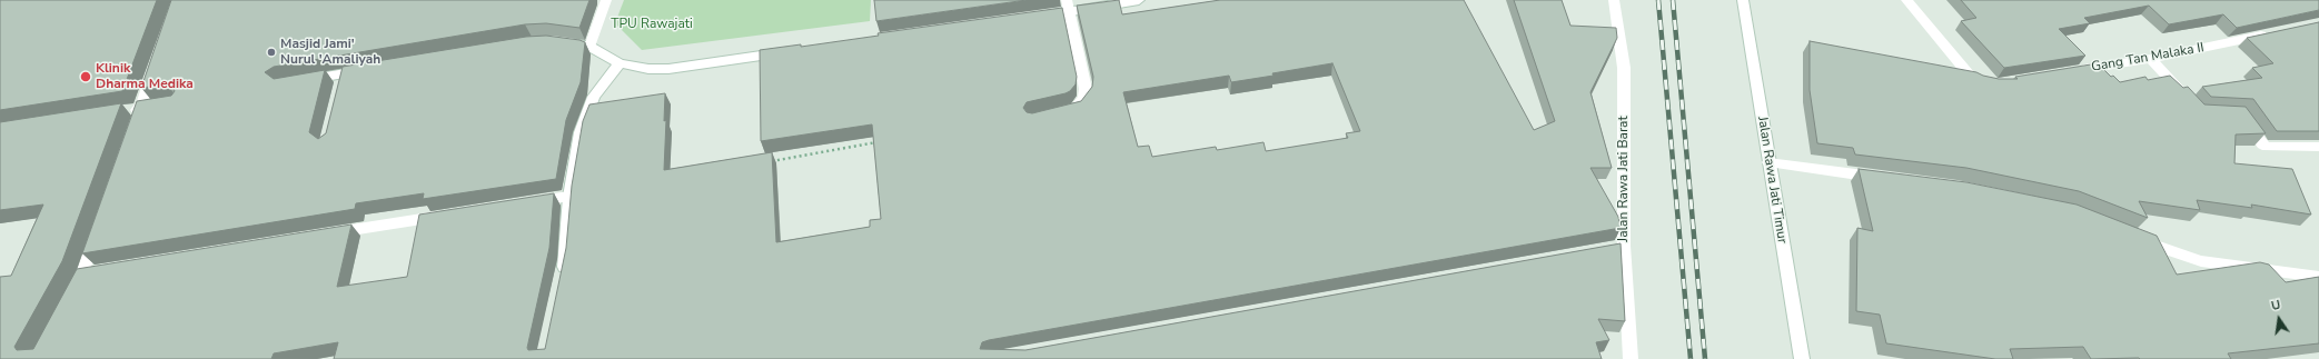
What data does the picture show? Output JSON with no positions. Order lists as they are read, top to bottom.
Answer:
{
  "streets": {
    "street": ["Gang Tan Malaka II", "Jalan Rawa Jati Barat", "Jalan Rawa Jati Timur"]
  },
  "parks": ["TPU Rawajati"],
  "places": ["Masjid Jami' Nurul 'Amaliyah", "Klinik Dharma Medika"],
  "north": "top"
}
